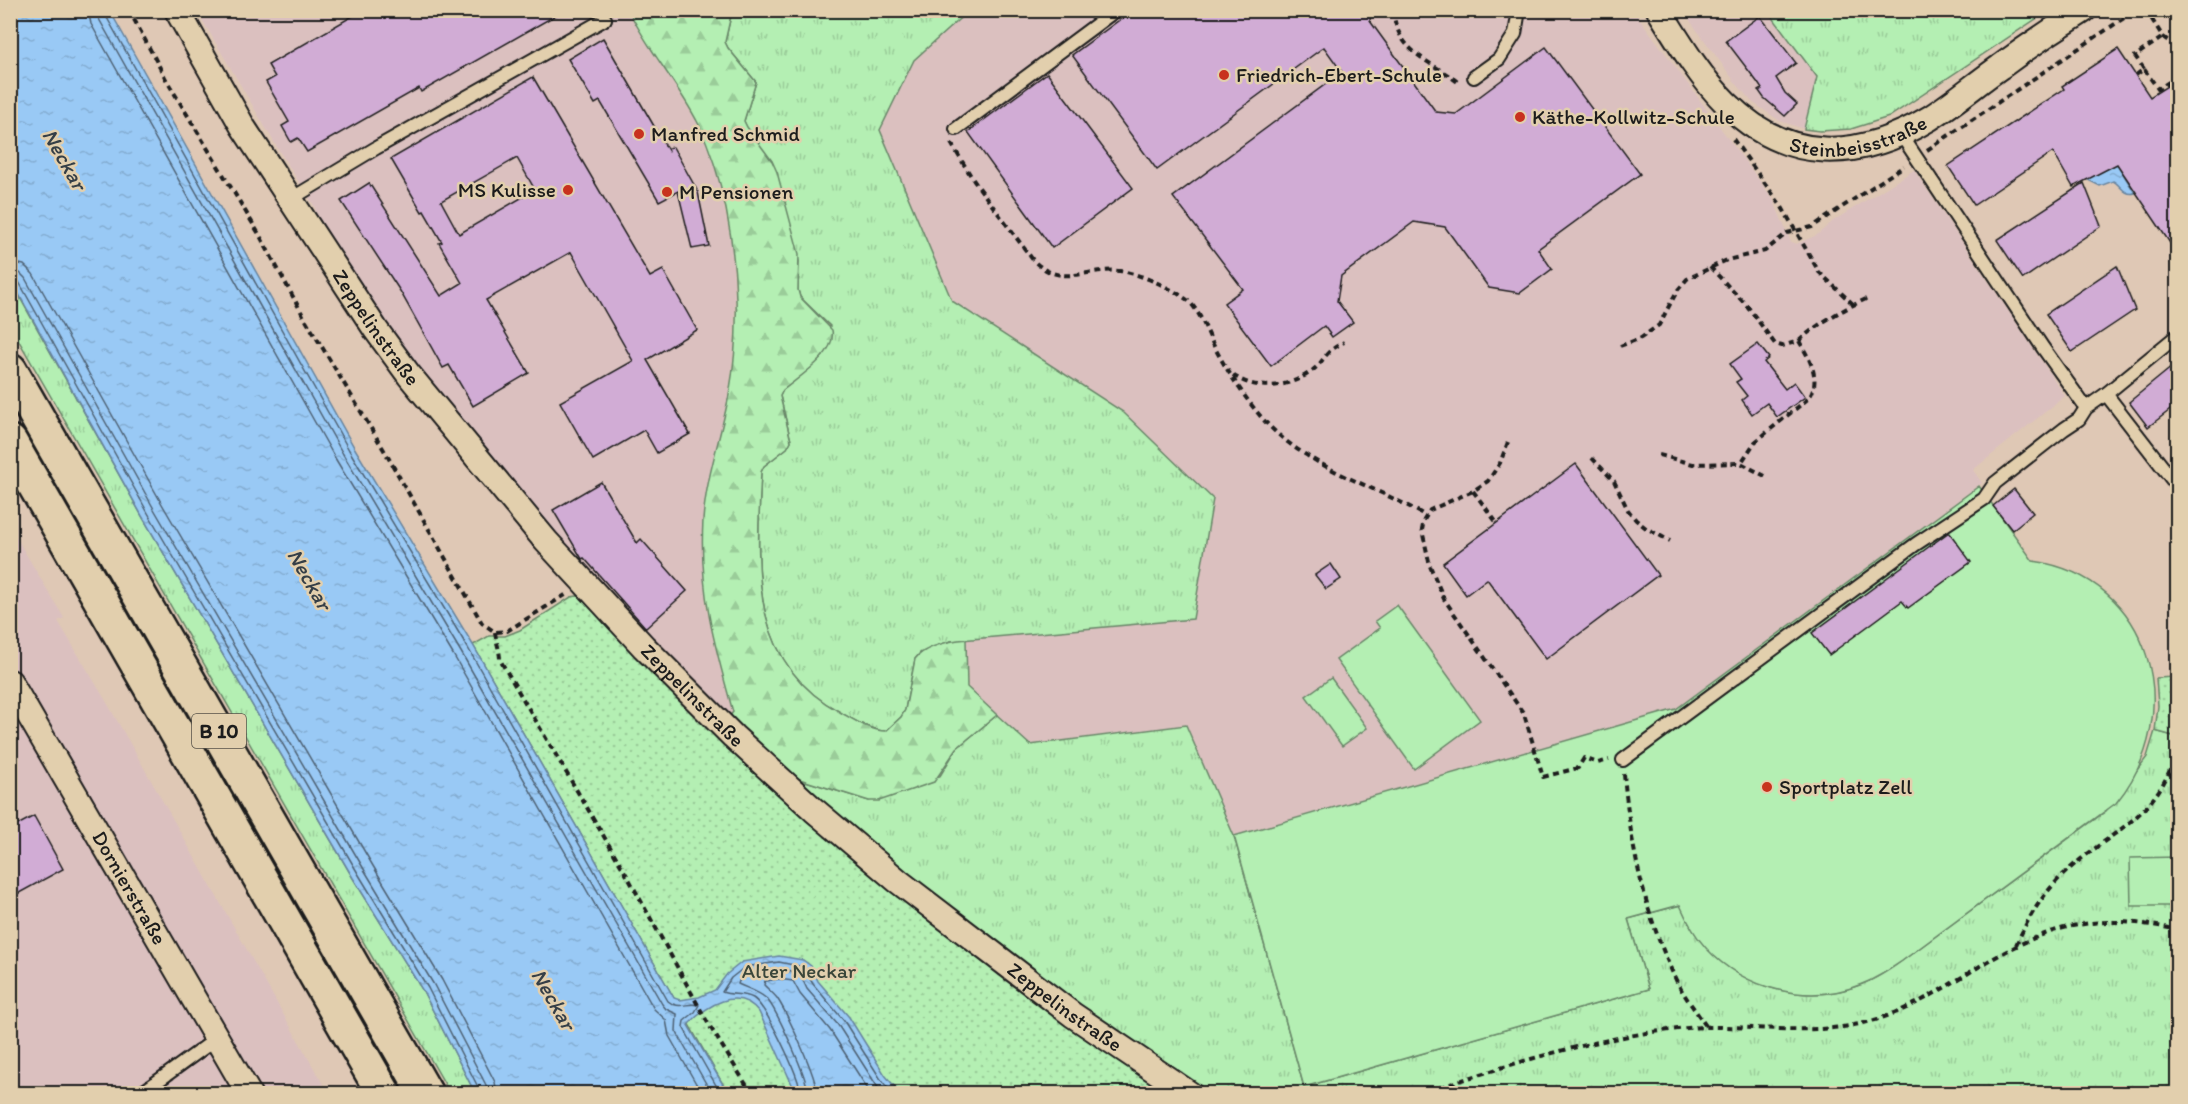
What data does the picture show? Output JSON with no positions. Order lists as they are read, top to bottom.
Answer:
{
  "streets": {
    "highway": ["B 10"],
    "street": ["Steinbeisstraße", "Zeppelinstraße", "Dornierstraße"]
  },
  "water": ["Neckar"],
  "parks": ["Alter Neckar"],
  "places": [
    "Friedrich-Ebert-Schule",
    "Käthe-Kollwitz-Schule",
    "Manfred Schmid",
    "MS Kulisse",
    "M Pensionen",
    "Sportplatz Zell"
  ]
}
